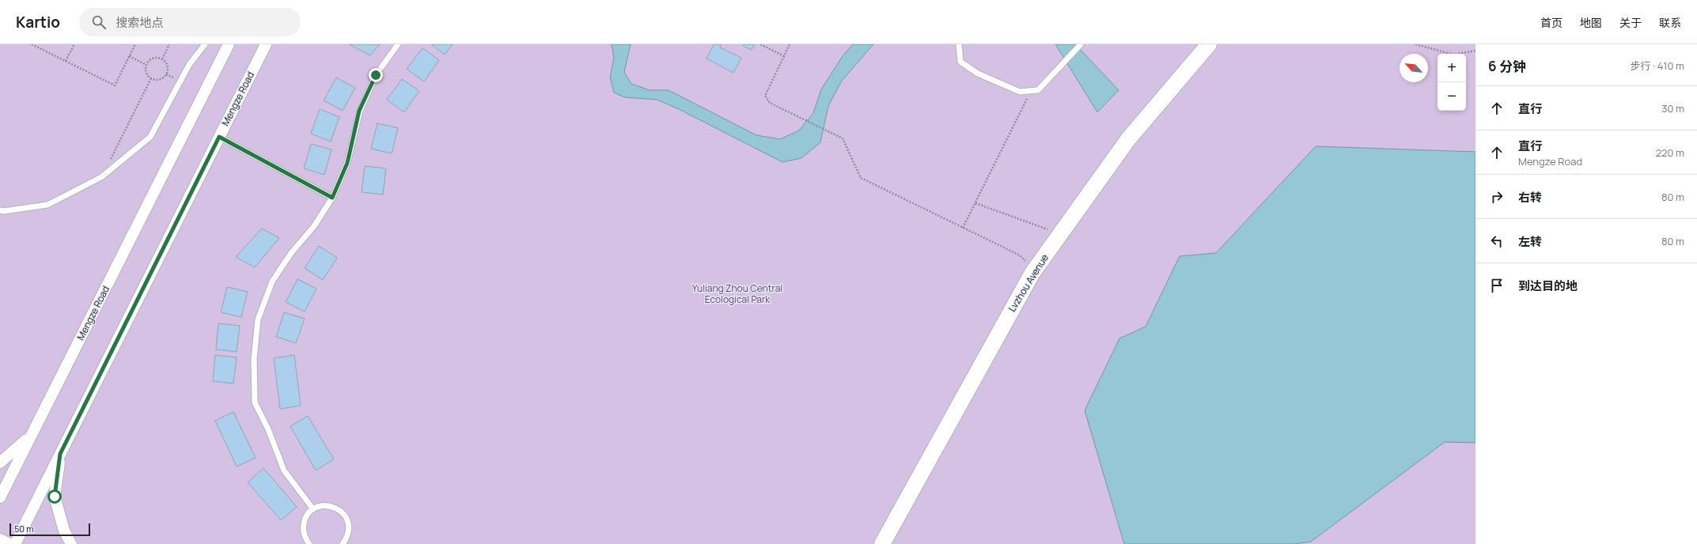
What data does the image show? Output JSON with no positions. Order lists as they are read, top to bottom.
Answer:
{
  "streets": {
    "main road": ["Lvzhou Avenue"],
    "street": ["Mengze Road"]
  },
  "parks": ["Yuliang Zhou Central Ecological Park"],
  "scale_bar": "50 m",
  "north": "top left",
  "page": {
    "header": "Kartio",
    "search": "搜索地点",
    "nav": [
      "首页",
      "地图",
      "关于",
      "联系"
    ],
    "heading": ["6 分钟", "步行 · 410 m"],
    "map_buttons": ["+", "−"],
    "list": [
      ["直行", "30 m"],
      ["直行", "Mengze Road", "220 m"],
      ["右转", "80 m"],
      ["左转", "80 m"],
      "到达目的地"
    ],
    "scale": "50 m"
  }
}
